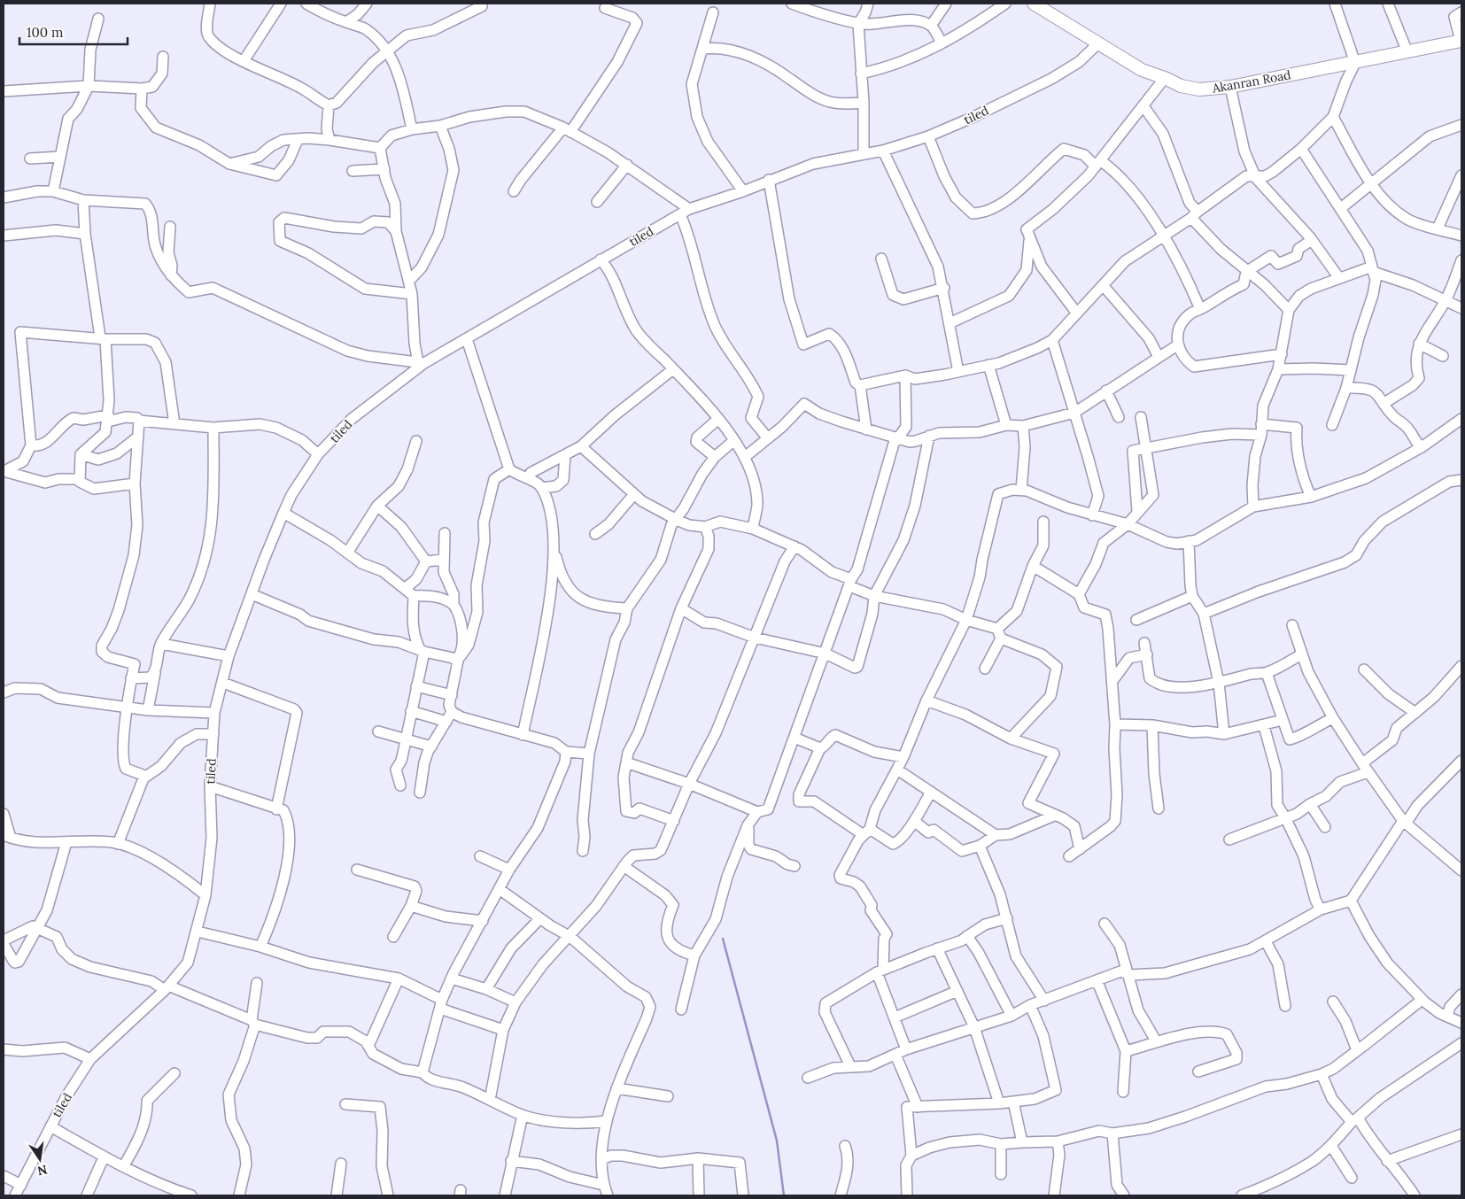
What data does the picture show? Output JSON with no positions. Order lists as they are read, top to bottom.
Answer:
{
  "streets": {
    "main road": ["Akanran Road"],
    "street": ["tiled"]
  },
  "crossings": [
    ["Akanran Road", "tiled"]
  ],
  "scale_bar": "100 m",
  "north": "bottom"
}
